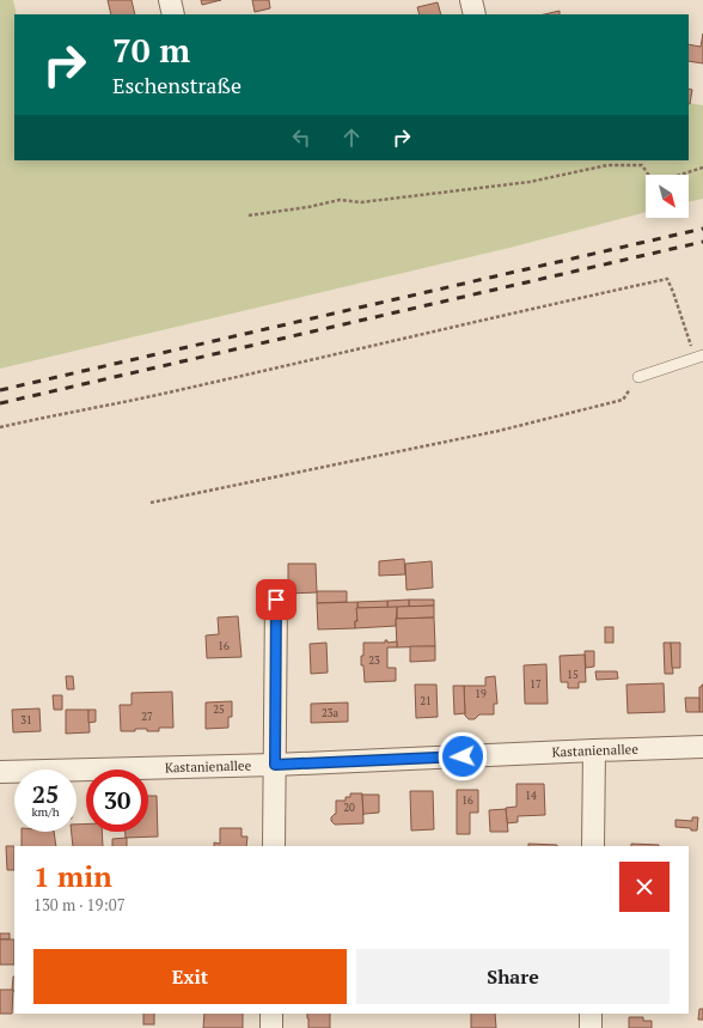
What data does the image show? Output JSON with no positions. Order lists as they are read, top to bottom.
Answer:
{
  "streets": {
    "street": ["Kastanienallee"]
  },
  "house_numbers": [
    "16",
    "23",
    "15",
    "17",
    "19",
    "21",
    "25",
    "23a",
    "27",
    "31",
    "14",
    "16",
    "20"
  ],
  "north": "bottom right",
  "page": {
    "turn": ["70 m", "Eschenstraße"],
    "speed": "25 km/h",
    "limit": "30",
    "heading": ["1 min", "130 m · 19:07"],
    "buttons": ["Exit", "Share"]
  }
}
